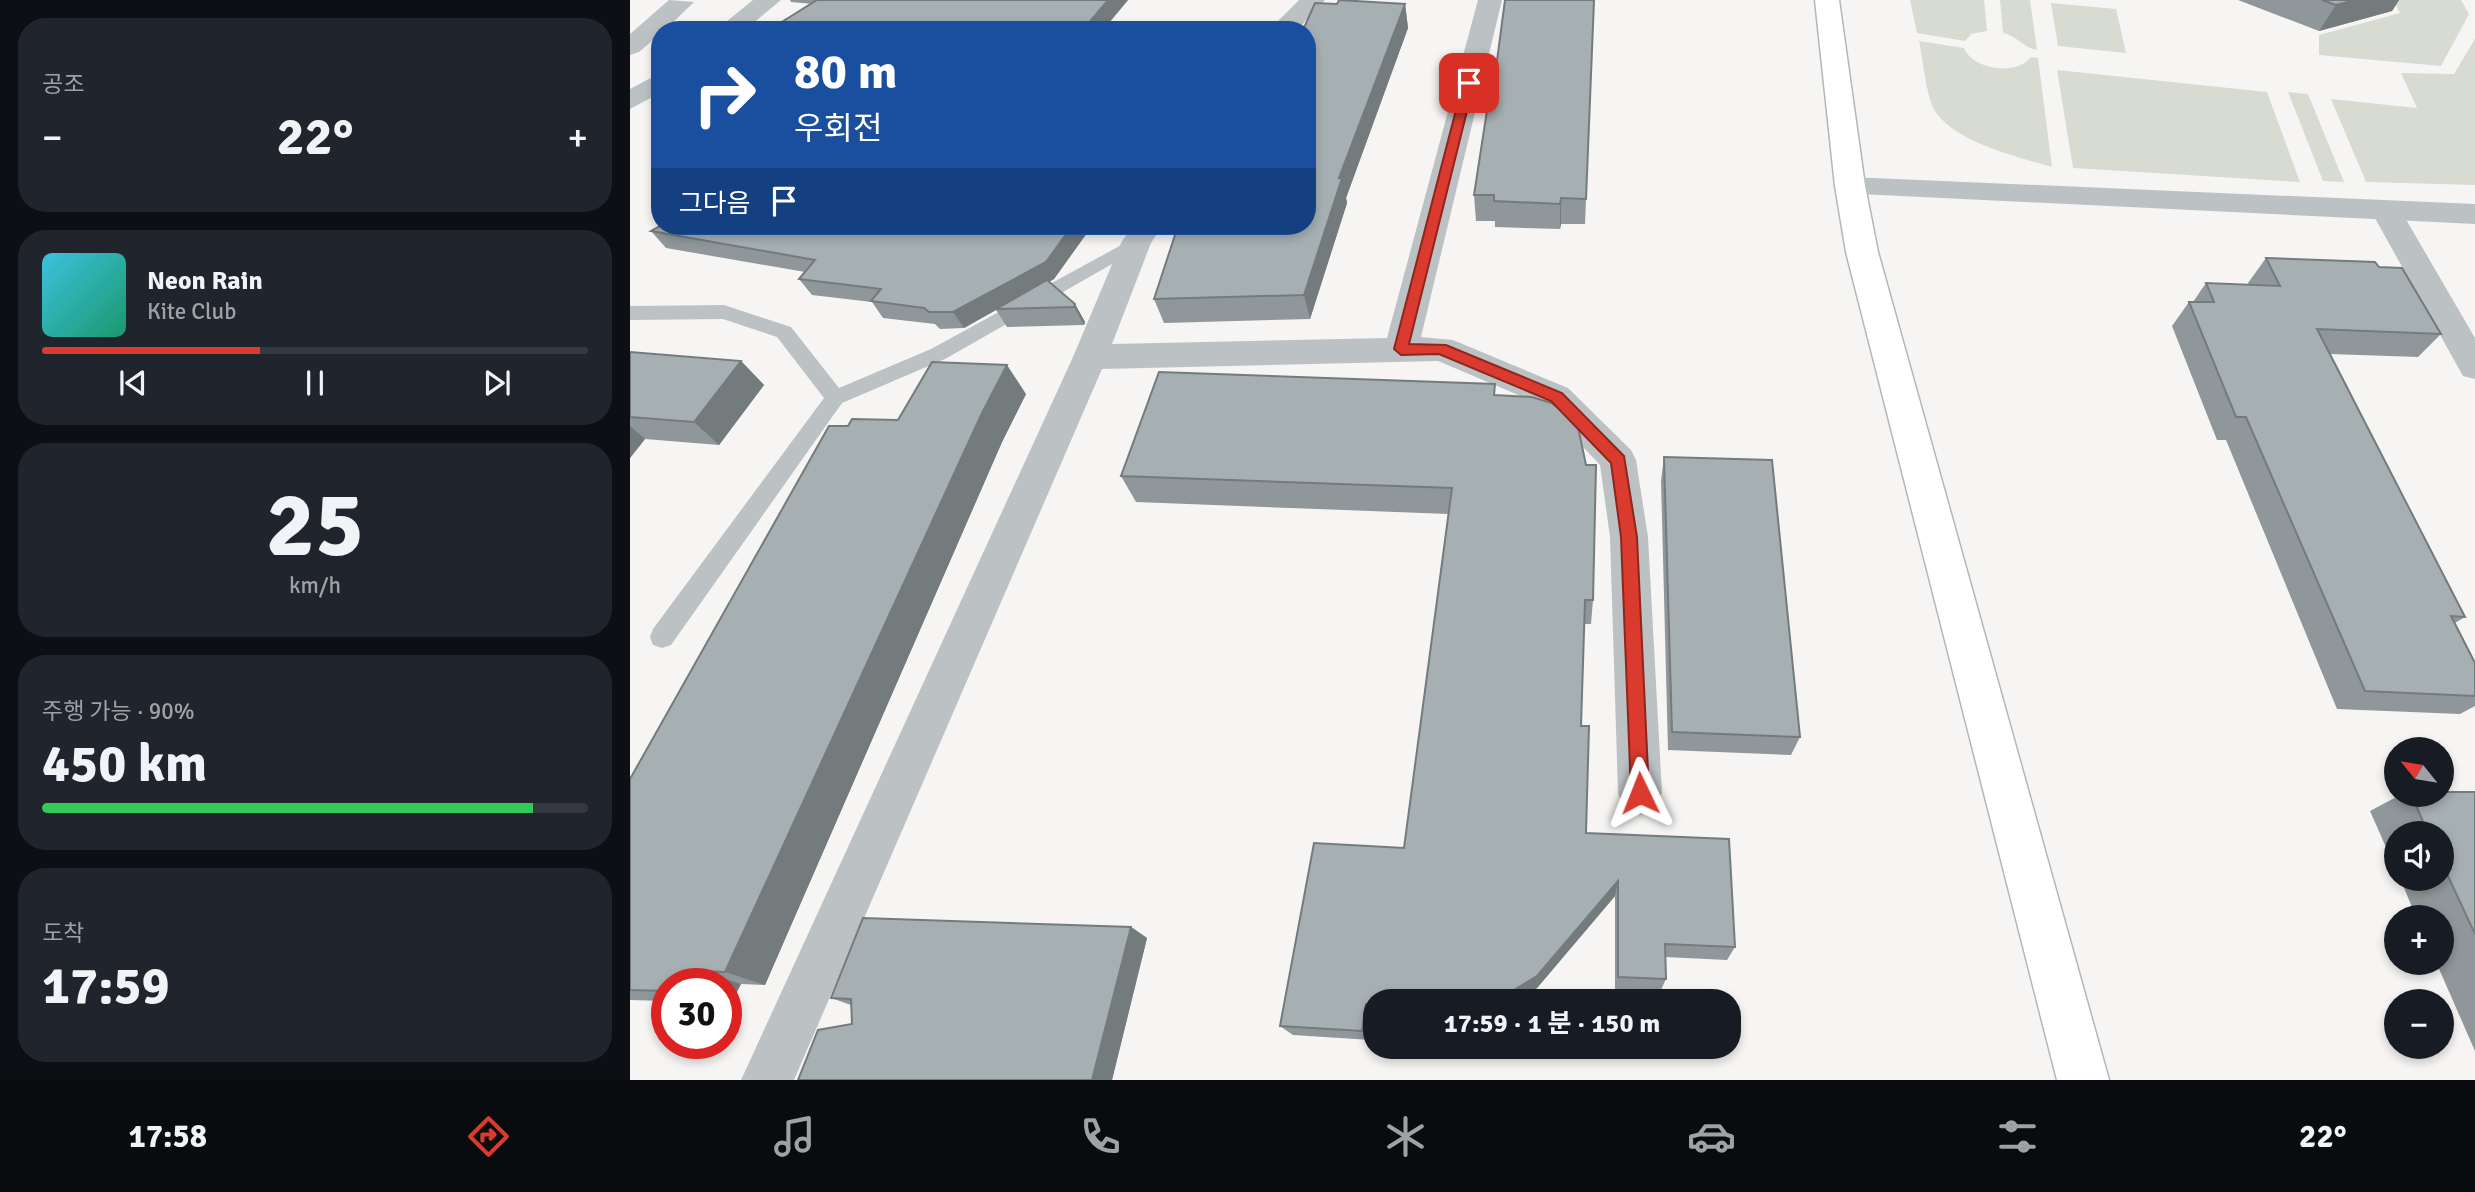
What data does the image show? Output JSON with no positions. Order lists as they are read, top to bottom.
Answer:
{
  "north": "top left",
  "page": {
    "tile": [
      "공조",
      ["25", "km/h"],
      ["주행 가능 · 90%", "450 km"],
      ["도착", "17:59"]
    ],
    "turn": ["80 m", "우회전"],
    "heat": ["−", "22°", "+"],
    "then": "그다음",
    "song": ["Neon Rain", "Kite Club"],
    "map_buttons": ["+", "−"],
    "limit": "30",
    "trip": "17:59 · 1 분 · 150 m",
    "tabs": ["17:58", "22°"]
  }
}
